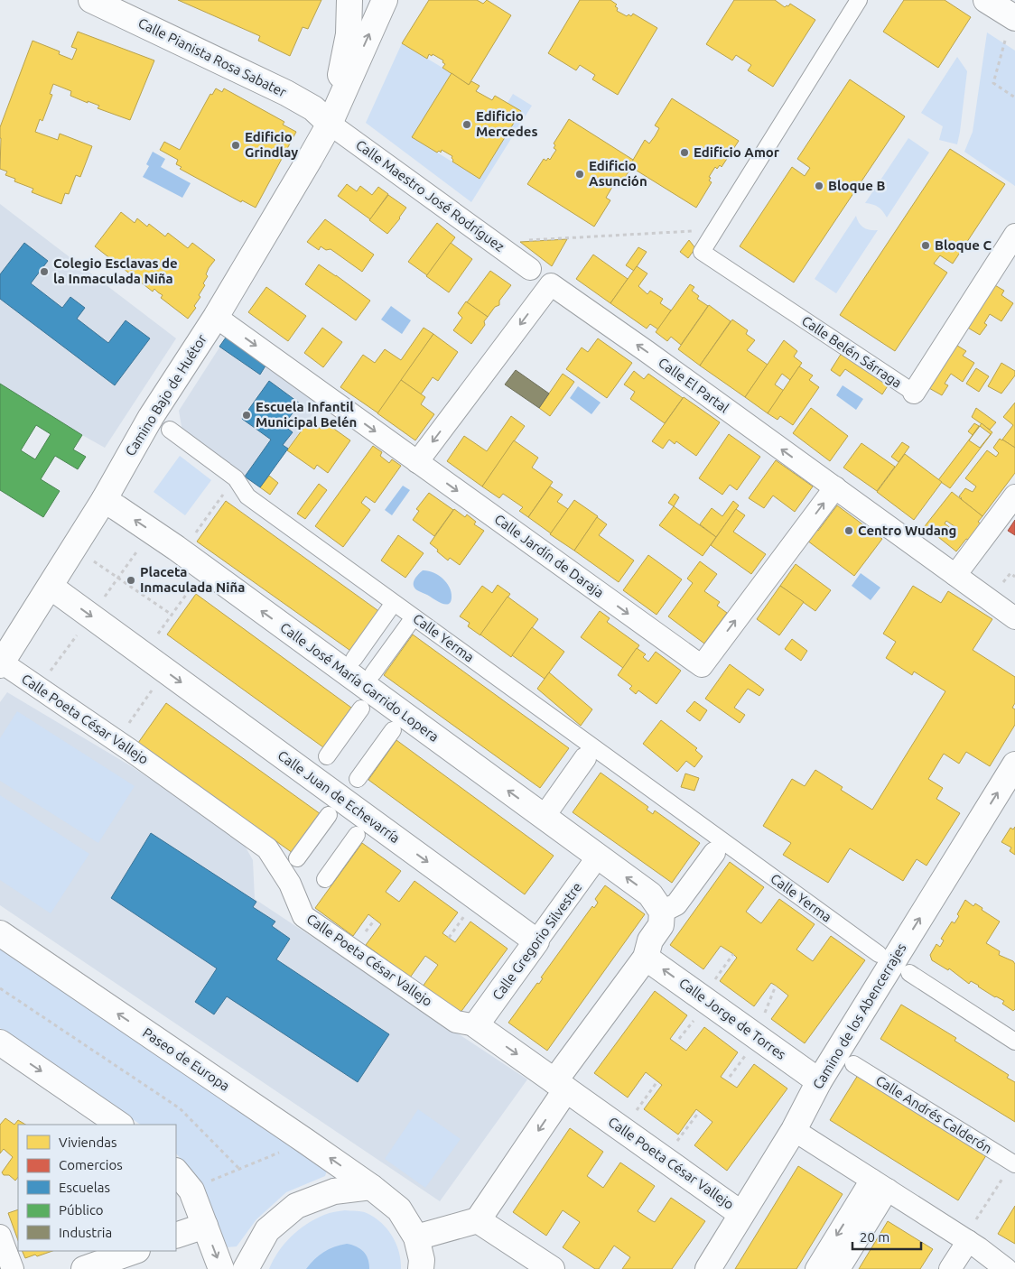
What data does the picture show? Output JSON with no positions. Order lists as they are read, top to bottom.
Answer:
{
  "streets": {
    "street": [
      "Calle Pianista Rosa Sabater",
      "Calle Maestro José Rodríguez",
      "Calle Belén Sárraga",
      "Calle El Partal",
      "Camino Bajo de Huétor",
      "Calle Jardín de Daraja",
      "Calle Yerma",
      "Calle José María Garrido Lopera",
      "Calle Poeta César Vallejo",
      "Calle Juan de Echevarría",
      "Calle Gregorio Silvestre",
      "Camino de los Abencerrajes",
      "Calle Jorge de Torres",
      "Paseo de Europa",
      "Calle Andrés Calderón"
    ]
  },
  "crossings": [
    ["Calle Pianista Rosa Sabater", "Calle Maestro José Rodríguez"],
    ["Calle Pianista Rosa Sabater", "Camino Bajo de Huétor"],
    ["Calle Maestro José Rodríguez", "Camino Bajo de Huétor"],
    ["Calle El Partal", "Calle Jardín de Daraja"],
    ["Camino Bajo de Huétor", "Calle Jardín de Daraja"],
    ["Camino Bajo de Huétor", "Calle Poeta César Vallejo"],
    ["Camino Bajo de Huétor", "Calle Juan de Echevarría"],
    ["Calle José María Garrido Lopera", "Calle Gregorio Silvestre"],
    ["Calle Poeta César Vallejo", "Calle Gregorio Silvestre"],
    ["Calle Poeta César Vallejo", "Camino de los Abencerrajes"],
    ["Calle Juan de Echevarría", "Calle Gregorio Silvestre"],
    ["Camino de los Abencerrajes", "Calle Jorge de Torres"]
  ],
  "one_way": ["Calle José María Garrido Lopera", "Calle Juan de Echevarría", "Calle Jorge de Torres"],
  "places": [
    "Edificio Mercedes",
    "Edificio Grindlay",
    "Edificio Amor",
    "Edificio Asunción",
    "Bloque B",
    "Bloque C",
    "Colegio Esclavas de la Inmaculada Niña",
    "Escuela Infantil Municipal Belén",
    "Centro Wudang",
    "Placeta Inmaculada Niña"
  ],
  "legend": [
    "Viviendas",
    "Comercios",
    "Escuelas",
    "Público",
    "Industria"
  ],
  "scale_bar": "20 m"
}
